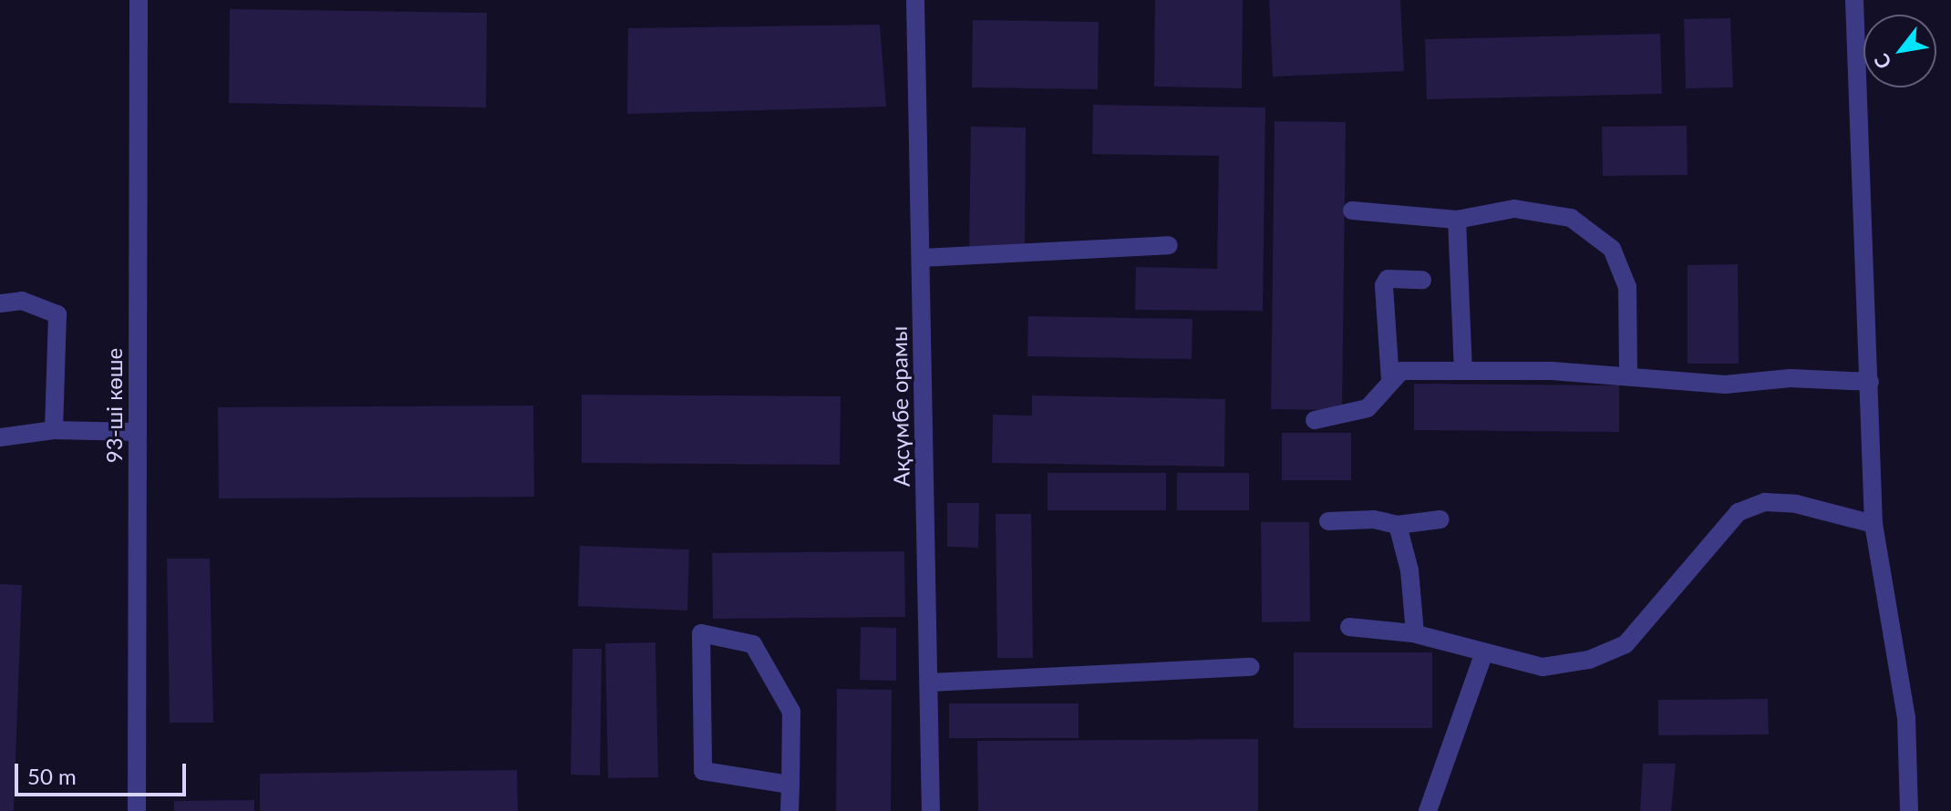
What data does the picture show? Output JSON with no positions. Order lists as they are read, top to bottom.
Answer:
{
  "streets": {
    "lane": ["93-ші көше", "Ақсүмбе орамы"]
  },
  "scale_bar": "50 m",
  "north": "bottom left"
}
